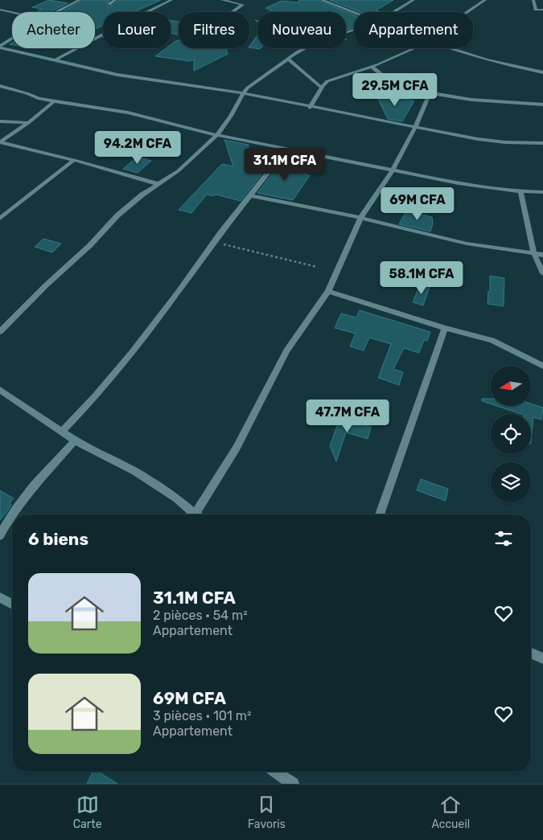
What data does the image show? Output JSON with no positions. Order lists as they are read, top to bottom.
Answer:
{
  "north": "left",
  "page": {
    "chip": [
      "Acheter",
      "Louer",
      "Filtres",
      "Nouveau",
      "Appartement"
    ],
    "price": [
      "29.5M CFA",
      "94.2M CFA",
      "31.1M CFA",
      "69M CFA",
      "58.1M CFA",
      "47.7M CFA"
    ],
    "heading": "6 biens",
    "list": [
      {
        "name": "31.1M CFA",
        "note": "2 pièces · 54 m² · Appartement"
      },
      {
        "name": "69M CFA",
        "note": "3 pièces · 101 m² · Appartement"
      }
    ],
    "tabs": ["Carte", "Favoris", "Accueil"]
  }
}
